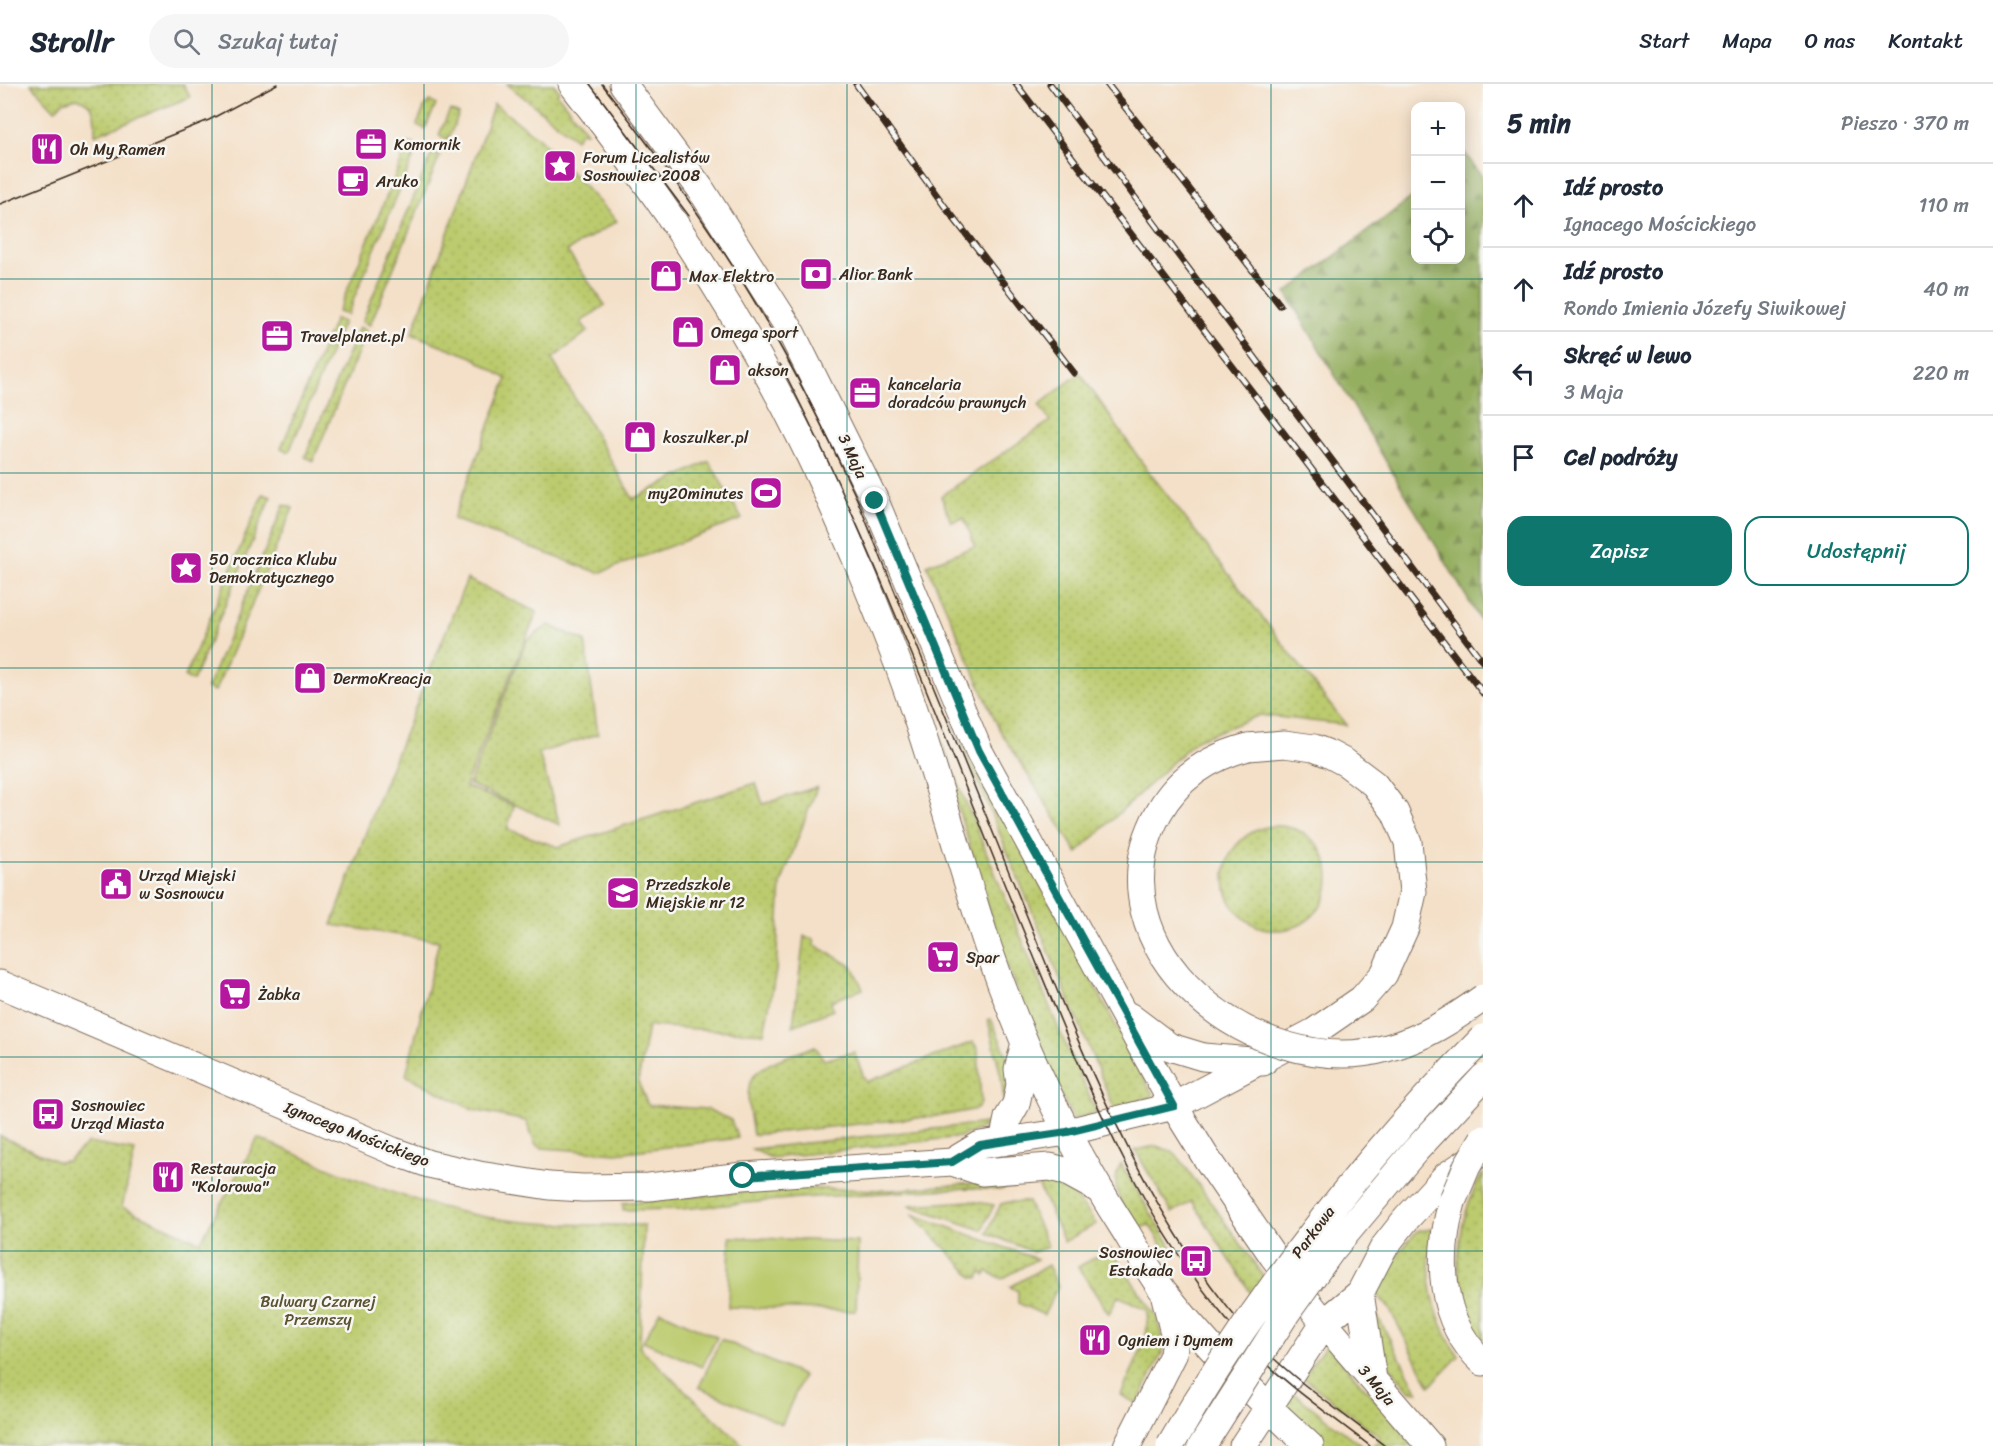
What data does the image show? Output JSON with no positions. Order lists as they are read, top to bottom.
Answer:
{
  "streets": {
    "street": ["3 Maja", "Ignacego Mościckiego", "Parkowa"]
  },
  "crossings": [
    ["3 Maja", "Ignacego Mościckiego"]
  ],
  "parks": ["Bulwary Czarnej Przemszy"],
  "places": {
    "office": ["Komornik", "Travelplanet.pl", "kancelaria doradców prawnych"],
    "restaurant": ["Oh My Ramen", "Restauracja \"Kolorowa\"", "Ogniem i Dymem"],
    "place": ["Forum Licealistów Sosnowiec 2008", "50 rocznica Klubu Demokratycznego"],
    "cafe": ["Aruko"],
    "bank": ["Alior Bank"],
    "shop": [
      "Max Elektro",
      "Omega sport",
      "akson",
      "koszulker.pl",
      "DermoKreacja"
    ],
    "sports": ["my20minutes"],
    "public building": ["Urząd Miejski w Sosnowcu"],
    "school or university": ["Przedszkole Miejskie nr 12"],
    "supermarket": ["Spar", "Żabka"],
    "bus stop": ["Sosnowiec Urząd Miasta", "Sosnowiec Estakada"]
  },
  "page": {
    "header": "Strollr",
    "search": "Szukaj tutaj",
    "nav": [
      "Start",
      "Mapa",
      "O nas",
      "Kontakt"
    ],
    "heading": ["5 min", "Pieszo · 370 m"],
    "map_buttons": ["+", "−"],
    "list": [
      ["Idź prosto", "Ignacego Mościckiego", "110 m"],
      ["Idź prosto", "Rondo Imienia Józefy Siwikowej", "40 m"],
      ["Skręć w lewo", "3 Maja", "220 m"],
      "Cel podróży"
    ],
    "buttons": ["Zapisz", "Udostępnij"]
  }
}
